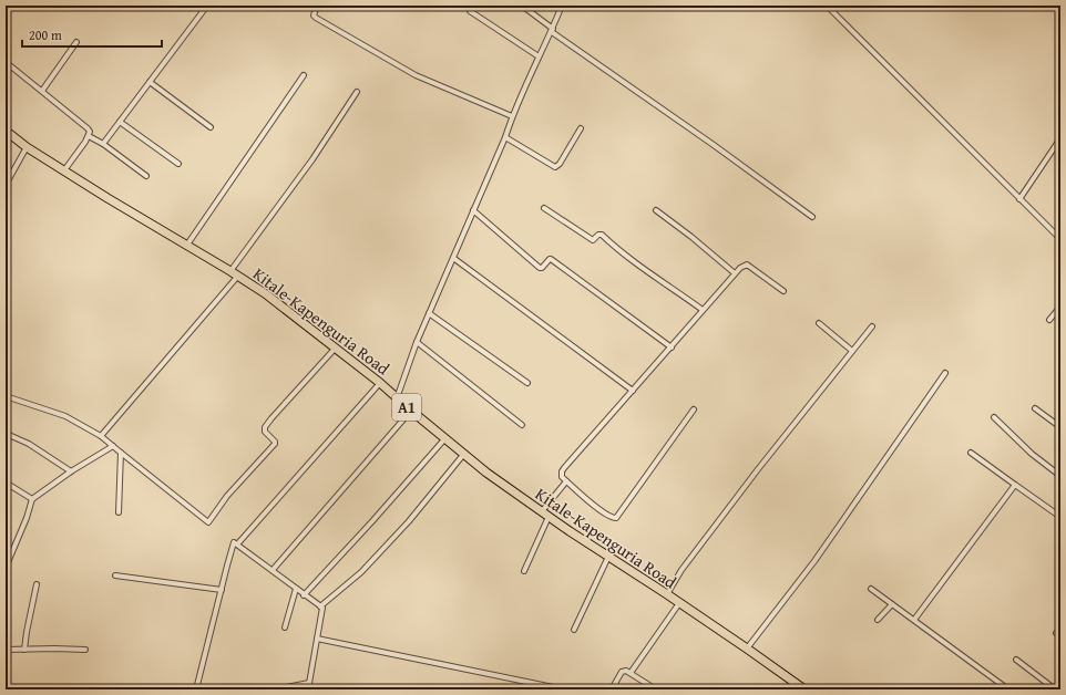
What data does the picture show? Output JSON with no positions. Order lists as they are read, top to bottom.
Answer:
{
  "streets": {
    "highway": ["Kitale-Kapenguria Road", "A1"]
  },
  "scale_bar": "200 m"
}
